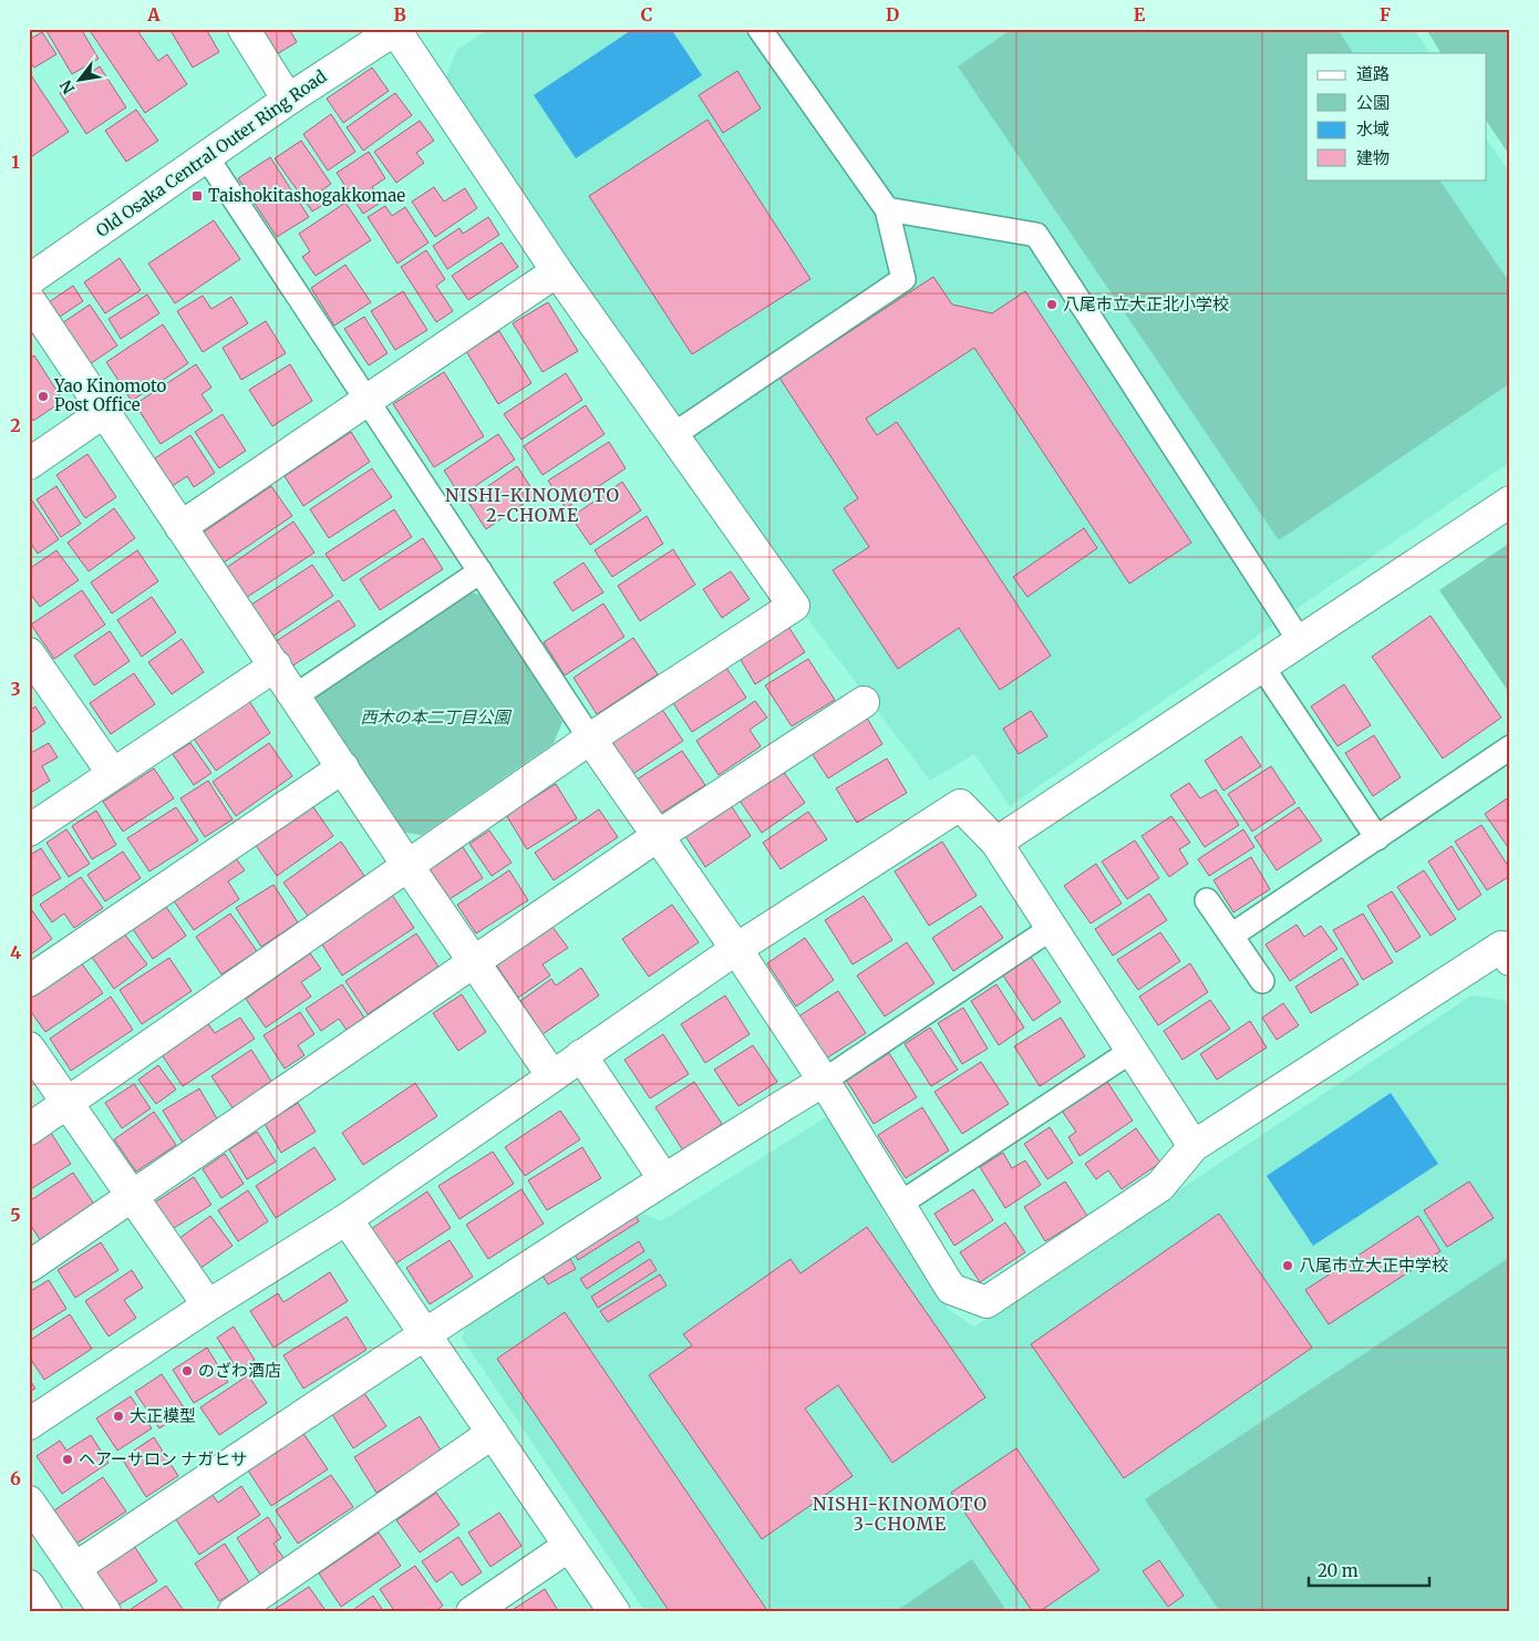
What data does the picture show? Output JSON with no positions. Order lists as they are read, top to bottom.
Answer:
{
  "streets": {
    "street": ["Old Osaka Central Outer Ring Road"]
  },
  "districts": ["NISHI-KINOMOTO 2-CHOME", "NISHI-KINOMOTO 3-CHOME"],
  "parks": ["西木の本二丁目公園"],
  "places": {
    "transit": ["Taishokitashogakkomae"],
    "other": [
      "八尾市立大正北小学校",
      "Yao Kinomoto Post Office",
      "八尾市立大正中学校",
      "のざわ酒店",
      "大正模型",
      "ヘアーサロン ナガヒサ"
    ]
  },
  "legend": [
    "道路",
    "公園",
    "水域",
    "建物"
  ],
  "scale_bar": "20 m",
  "north": "bottom left",
  "grid": {
    "columns": [
      "A",
      "B",
      "C",
      "D",
      "E",
      "F"
    ],
    "rows": [
      "1",
      "2",
      "3",
      "4",
      "5",
      "6"
    ]
  }
}
